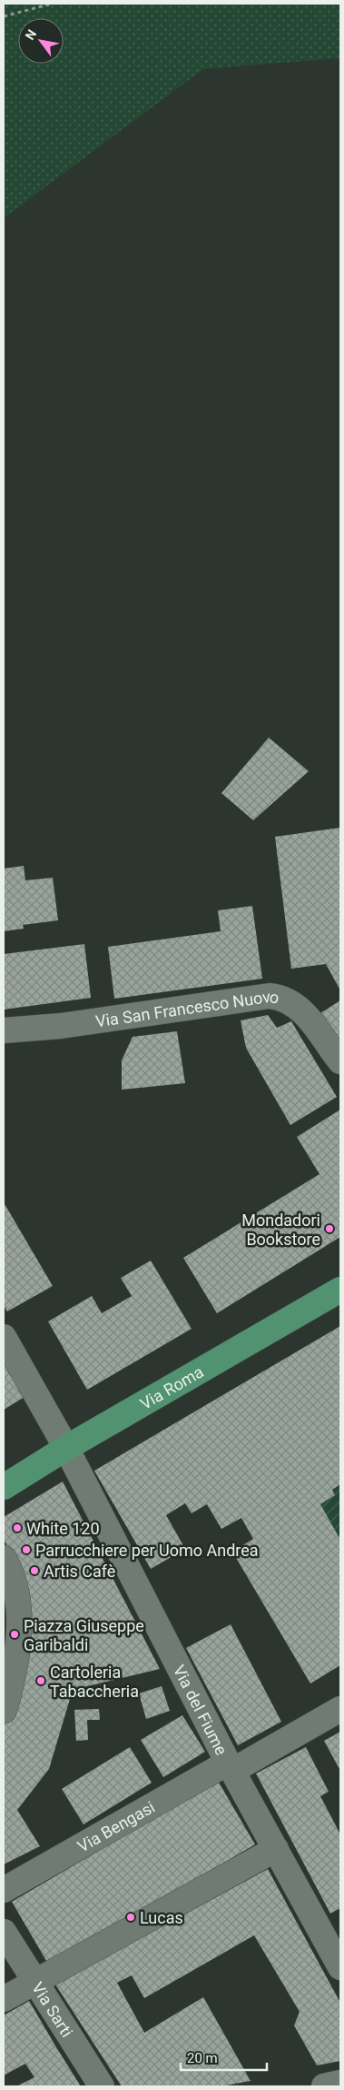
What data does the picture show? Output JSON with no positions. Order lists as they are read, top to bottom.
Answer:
{
  "streets": {
    "main road": ["Via Roma"],
    "street": [
      "Via San Francesco Nuovo",
      "Via del Fiume",
      "Via Bengasi",
      "Via Sarti"
    ]
  },
  "crossings": [
    ["Via Roma", "Via del Fiume"],
    ["Via del Fiume", "Via Bengasi"]
  ],
  "places": [
    "Mondadori Bookstore",
    "White 120",
    "Parrucchiere per Uomo Andrea",
    "Artis Cafè",
    "Piazza Giuseppe Garibaldi",
    "Cartoleria Tabaccheria",
    "Lucas"
  ],
  "scale_bar": "20 m",
  "north": "top left"
}
